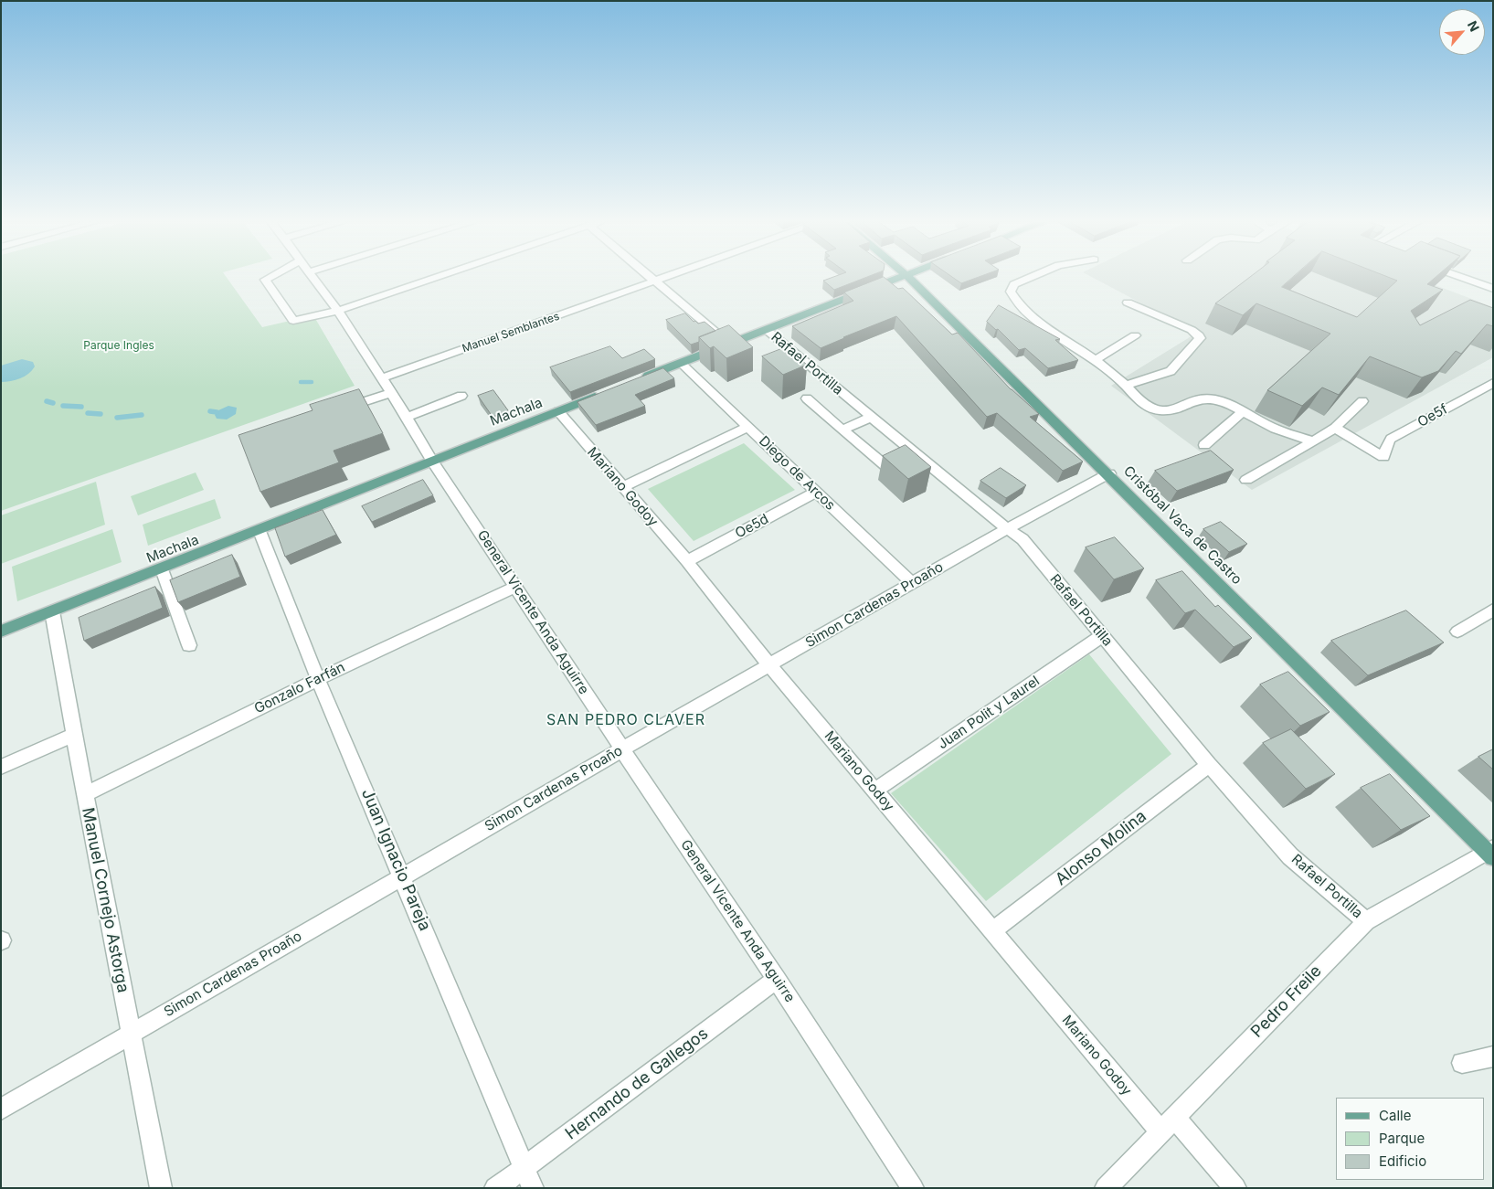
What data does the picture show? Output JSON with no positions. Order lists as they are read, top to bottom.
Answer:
{
  "streets": {
    "main road": ["Machala", "Cristóbal Vaca de Castro"],
    "street": [
      "Manuel Semblantes",
      "Rafael Portilla",
      "Oe5f",
      "Diego de Arcos",
      "Mariano Godoy",
      "Oe5d",
      "Simon Cardenas Proaño",
      "General Vicente Anda Aguirre",
      "Gonzalo Farfán",
      "Juan Polit y Laurel",
      "Alonso Molina",
      "Juan Ignacio Pareja",
      "Manuel Cornejo Astorga",
      "Pedro Freile",
      "Hernando de Gallegos"
    ]
  },
  "crossings": [
    ["Manuel Semblantes", "General Vicente Anda Aguirre"],
    ["Rafael Portilla", "Simon Cardenas Proaño"],
    ["Rafael Portilla", "Juan Polit y Laurel"],
    ["Rafael Portilla", "Alonso Molina"],
    ["Rafael Portilla", "Pedro Freile"],
    ["Machala", "Mariano Godoy"],
    ["Machala", "General Vicente Anda Aguirre"],
    ["Machala", "Juan Ignacio Pareja"],
    ["Machala", "Manuel Cornejo Astorga"],
    ["Diego de Arcos", "Oe5d"],
    ["Diego de Arcos", "Simon Cardenas Proaño"],
    ["Mariano Godoy", "Oe5d"],
    ["Mariano Godoy", "Simon Cardenas Proaño"],
    ["Mariano Godoy", "Juan Polit y Laurel"],
    ["Mariano Godoy", "Alonso Molina"],
    ["Mariano Godoy", "Pedro Freile"],
    ["Cristóbal Vaca de Castro", "Simon Cardenas Proaño"],
    ["Cristóbal Vaca de Castro", "Pedro Freile"],
    ["Simon Cardenas Proaño", "General Vicente Anda Aguirre"],
    ["Simon Cardenas Proaño", "Juan Ignacio Pareja"],
    ["Simon Cardenas Proaño", "Manuel Cornejo Astorga"],
    ["General Vicente Anda Aguirre", "Gonzalo Farfán"],
    ["General Vicente Anda Aguirre", "Hernando de Gallegos"],
    ["Gonzalo Farfán", "Juan Ignacio Pareja"],
    ["Gonzalo Farfán", "Manuel Cornejo Astorga"],
    ["Juan Ignacio Pareja", "Hernando de Gallegos"]
  ],
  "districts": ["SAN PEDRO CLAVER"],
  "parks": ["Parque Ingles"],
  "legend": ["Calle", "Parque", "Edificio"],
  "north": "top right"
}
